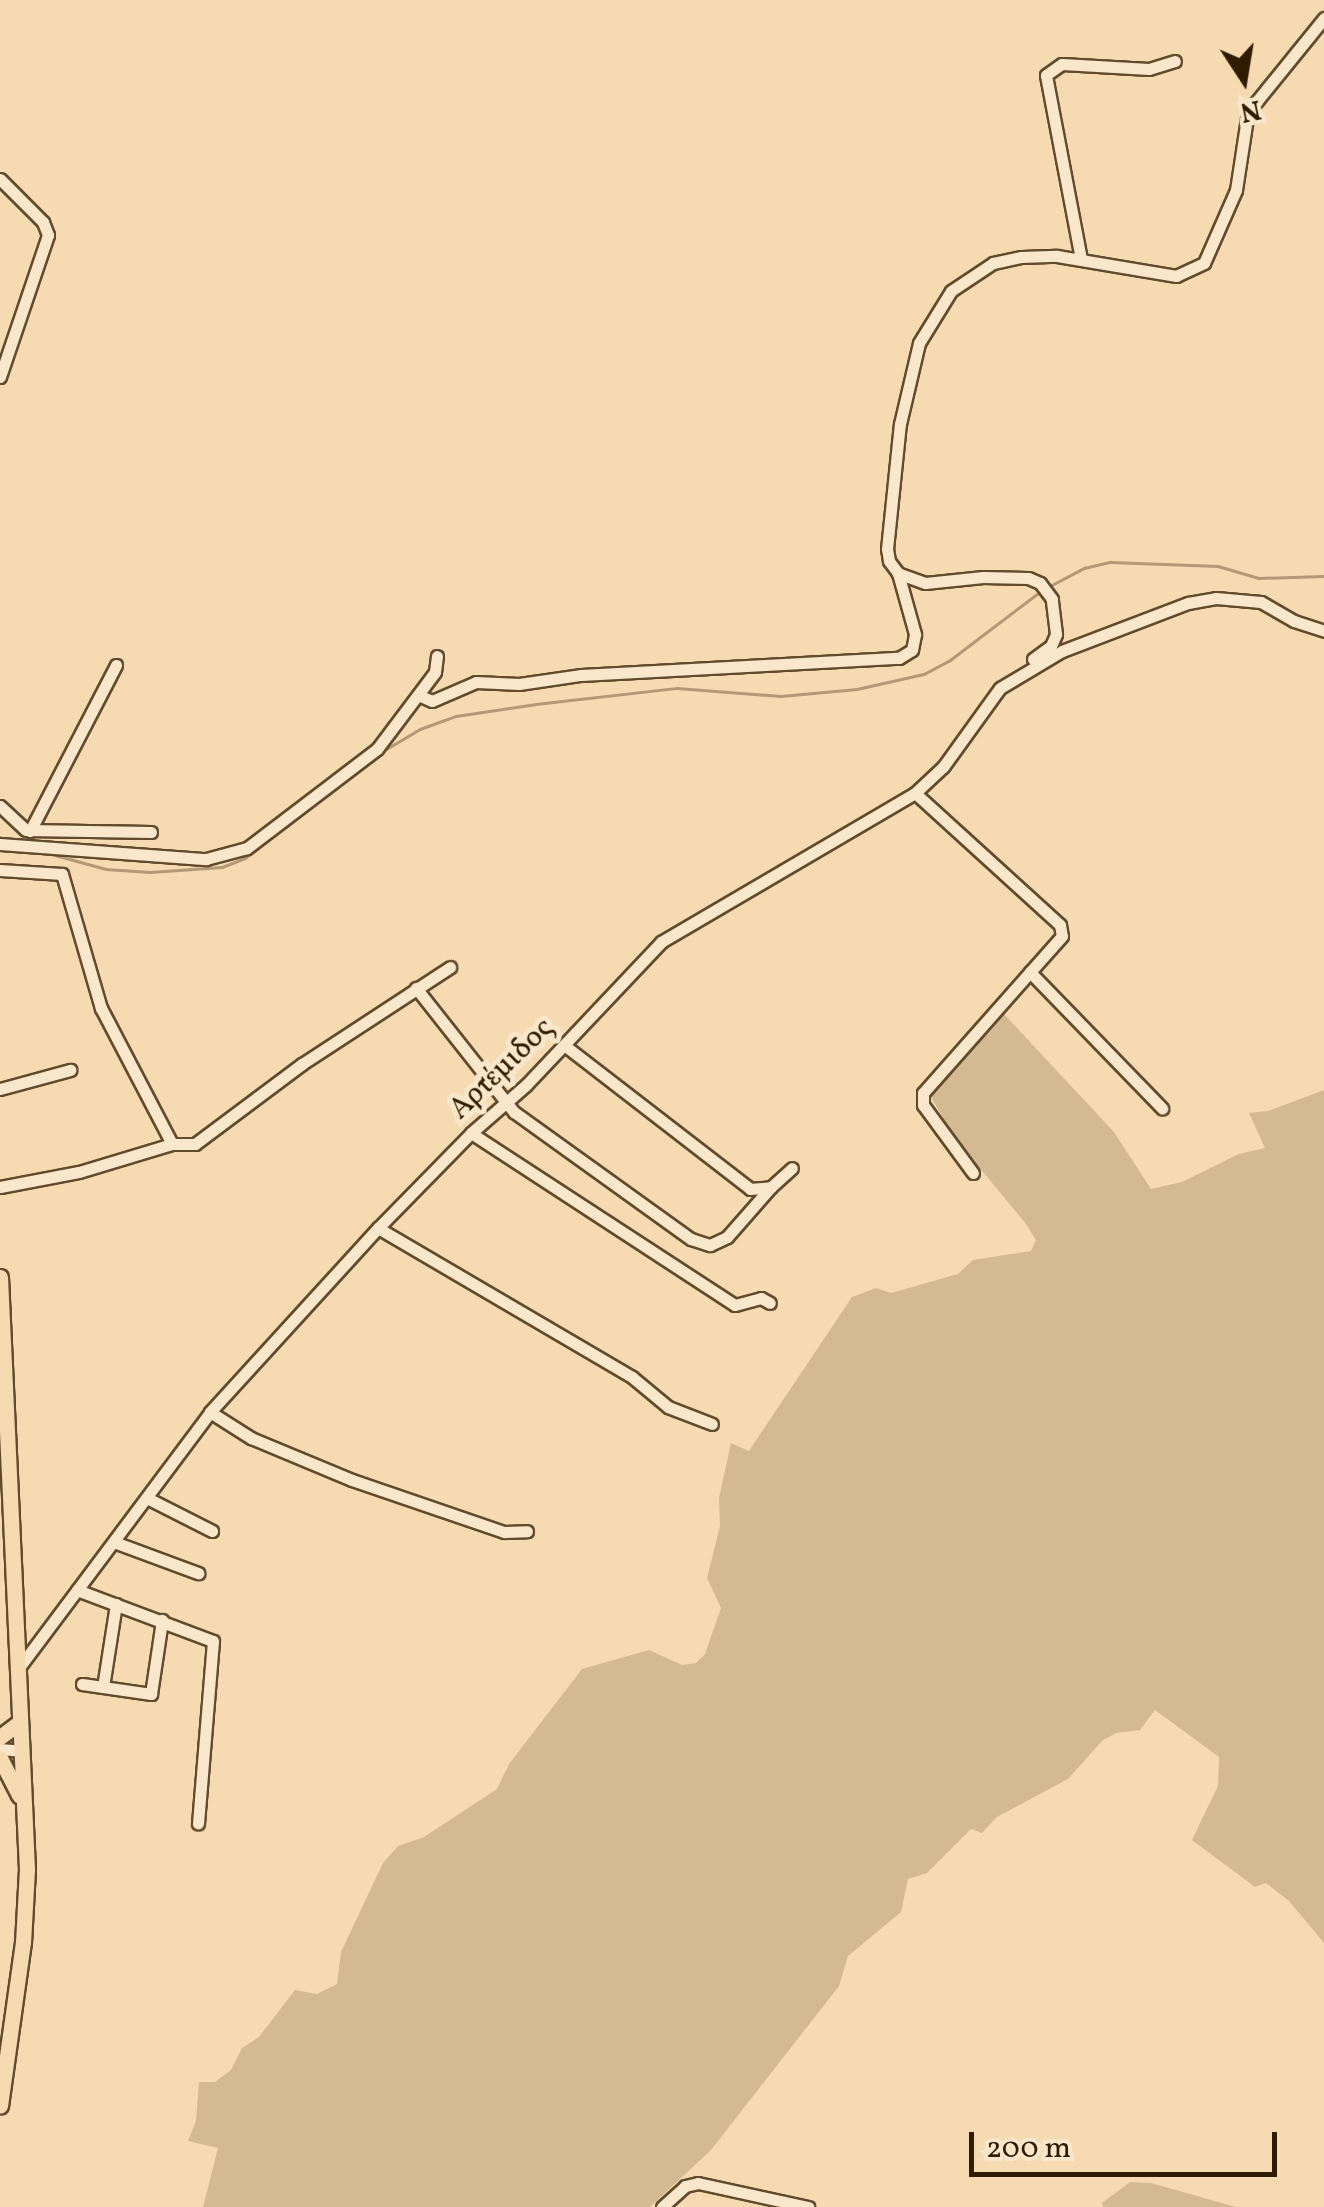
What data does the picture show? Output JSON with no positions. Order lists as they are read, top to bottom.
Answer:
{
  "streets": {
    "street": ["Αρτέμιδος"]
  },
  "scale_bar": "200 m",
  "north": "bottom"
}
